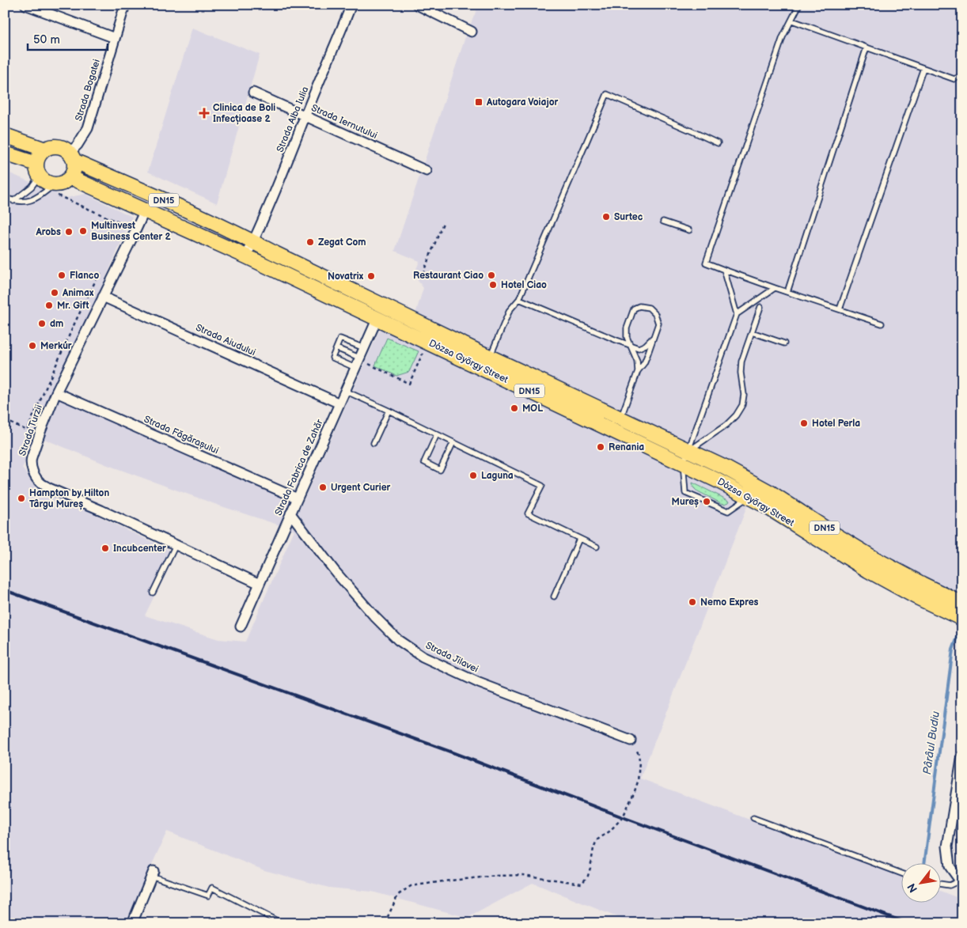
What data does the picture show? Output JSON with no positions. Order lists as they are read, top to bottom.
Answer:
{
  "streets": {
    "main road": ["DN15", "Dózsa György Street"],
    "street": [
      "Strada Bogatei",
      "Strada Alba Iulia",
      "Strada Iernutului",
      "Strada Aiudului",
      "Strada Turzii",
      "Strada Făgărașului",
      "Strada Fabrica de Zahăr",
      "Strada Jilavei"
    ]
  },
  "crossings": [
    ["Strada Bogatei", "Dózsa György Street"],
    ["Strada Alba Iulia", "Strada Iernutului"],
    ["Strada Alba Iulia", "Dózsa György Street"],
    ["Strada Aiudului", "Strada Turzii"],
    ["Strada Aiudului", "Strada Fabrica de Zahăr"],
    ["Dózsa György Street", "Strada Turzii"],
    ["Dózsa György Street", "Strada Fabrica de Zahăr"],
    ["Strada Turzii", "Strada Făgărașului"],
    ["Strada Turzii", "Strada Fabrica de Zahăr"],
    ["Strada Făgărașului", "Strada Fabrica de Zahăr"],
    ["Strada Fabrica de Zahăr", "Strada Jilavei"]
  ],
  "water": ["Pârâul Budiu"],
  "places": {
    "transit": ["Autogara Voiajor"],
    "health": ["Clinica de Boli Infecțioase 2"],
    "other": [
      "Surtec",
      "Multinvest Business Center 2",
      "Arobs",
      "Zegat Com",
      "Flanco",
      "Restaurant Ciao",
      "Novatrix",
      "Hotel Ciao",
      "Animax",
      "Mr. Gift",
      "dm",
      "Merkúr",
      "MOL",
      "Hotel Perla",
      "Renania",
      "Laguna",
      "Urgent Curier",
      "Hampton by Hilton Târgu Mureș",
      "Mureș",
      "Incubcenter",
      "Nemo Expres"
    ]
  },
  "scale_bar": "50 m",
  "north": "bottom left"
}
